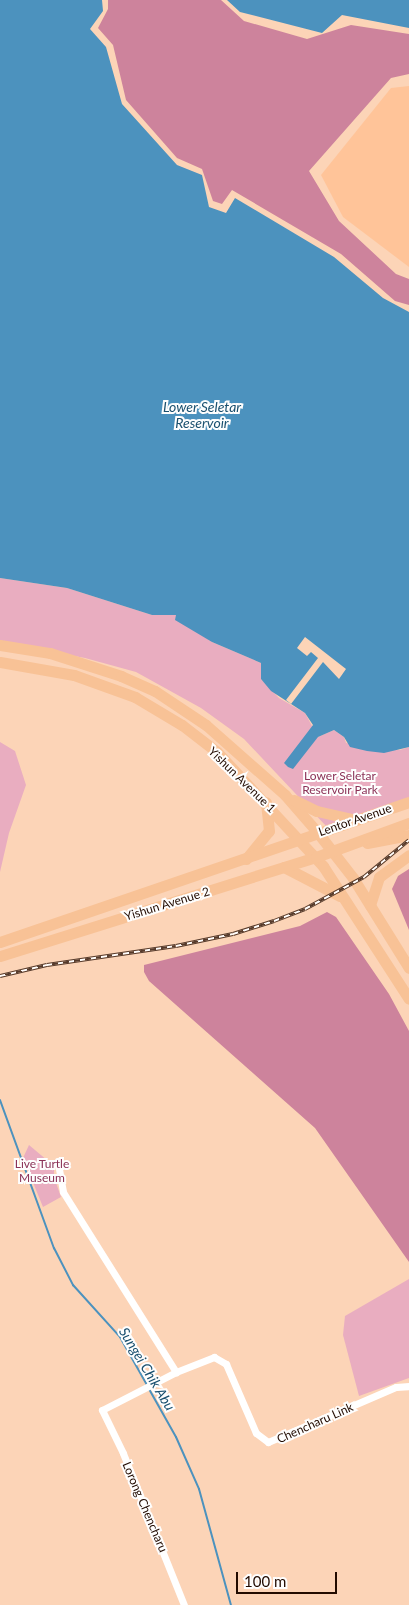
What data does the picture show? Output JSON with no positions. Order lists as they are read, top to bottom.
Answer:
{
  "streets": {
    "main road": ["Yishun Avenue 1", "Lentor Avenue", "Yishun Avenue 2"],
    "street": ["Chencharu Link", "Lorong Chencharu"]
  },
  "crossings": [
    ["Yishun Avenue 1", "Lentor Avenue"],
    ["Yishun Avenue 1", "Yishun Avenue 2"],
    ["Lentor Avenue", "Yishun Avenue 2"],
    ["Chencharu Link", "Lorong Chencharu"]
  ],
  "water": ["Lower Seletar Reservoir", "Sungei Chik Abu"],
  "parks": ["Lower Seletar Reservoir Park", "Live Turtle Museum"],
  "scale_bar": "100 m"
}
